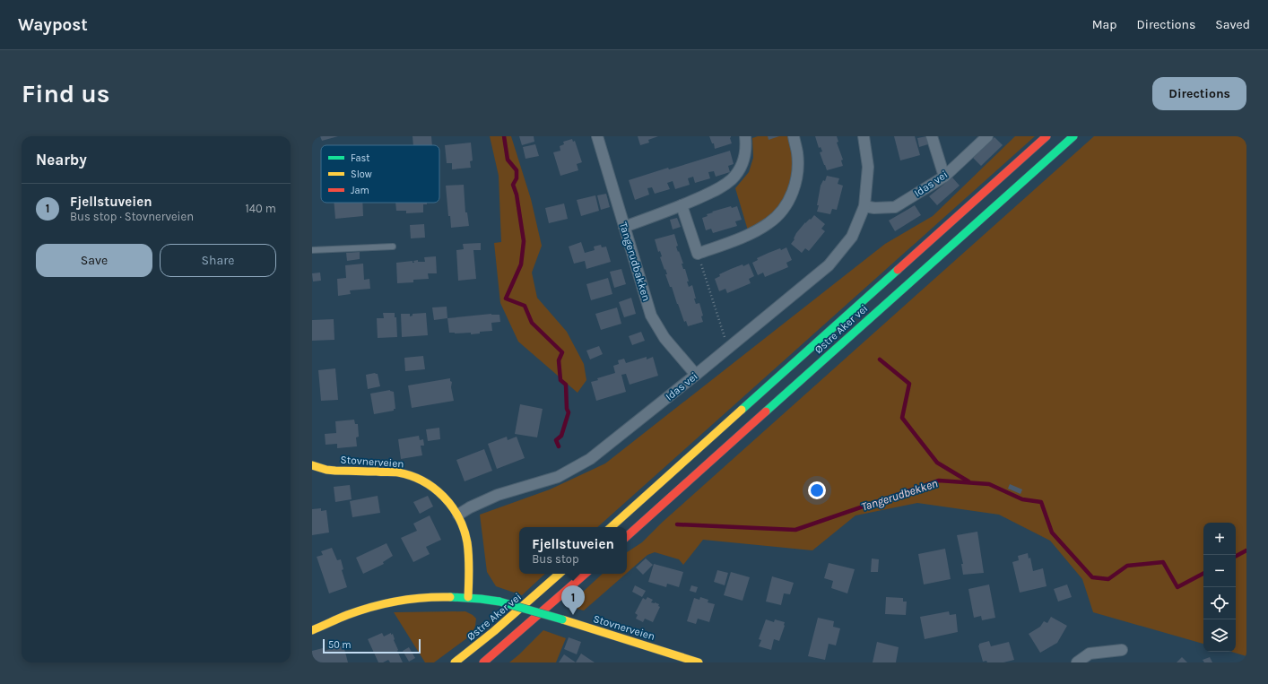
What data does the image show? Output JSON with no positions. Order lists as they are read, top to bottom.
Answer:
{
  "streets": {
    "main road": ["Østre Aker vei", "Stovnerveien"],
    "street": ["Idas vei", "Tangerudbakken"]
  },
  "crossings": [
    ["Idas vei", "Tangerudbakken"],
    ["Idas vei", "Stovnerveien"]
  ],
  "water": ["Tangerudbekken"],
  "legend": ["Fast", "Slow", "Jam"],
  "scale_bar": "50 m",
  "page": {
    "header": "Waypost",
    "nav": ["Map", "Directions", "Saved"],
    "buttons": [
      "Directions",
      ["Save", "Share"]
    ],
    "title": "Find us",
    "heading": "Nearby",
    "list": [
      {
        "mark": "1",
        "name": "Fjellstuveien",
        "note": "Bus stop · Stovnerveien",
        "value": "140 m"
      }
    ],
    "map_buttons": ["+", "−"],
    "popup": ["Fjellstuveien", "Bus stop"],
    "pins": "1",
    "scale": "50 m"
  }
}
